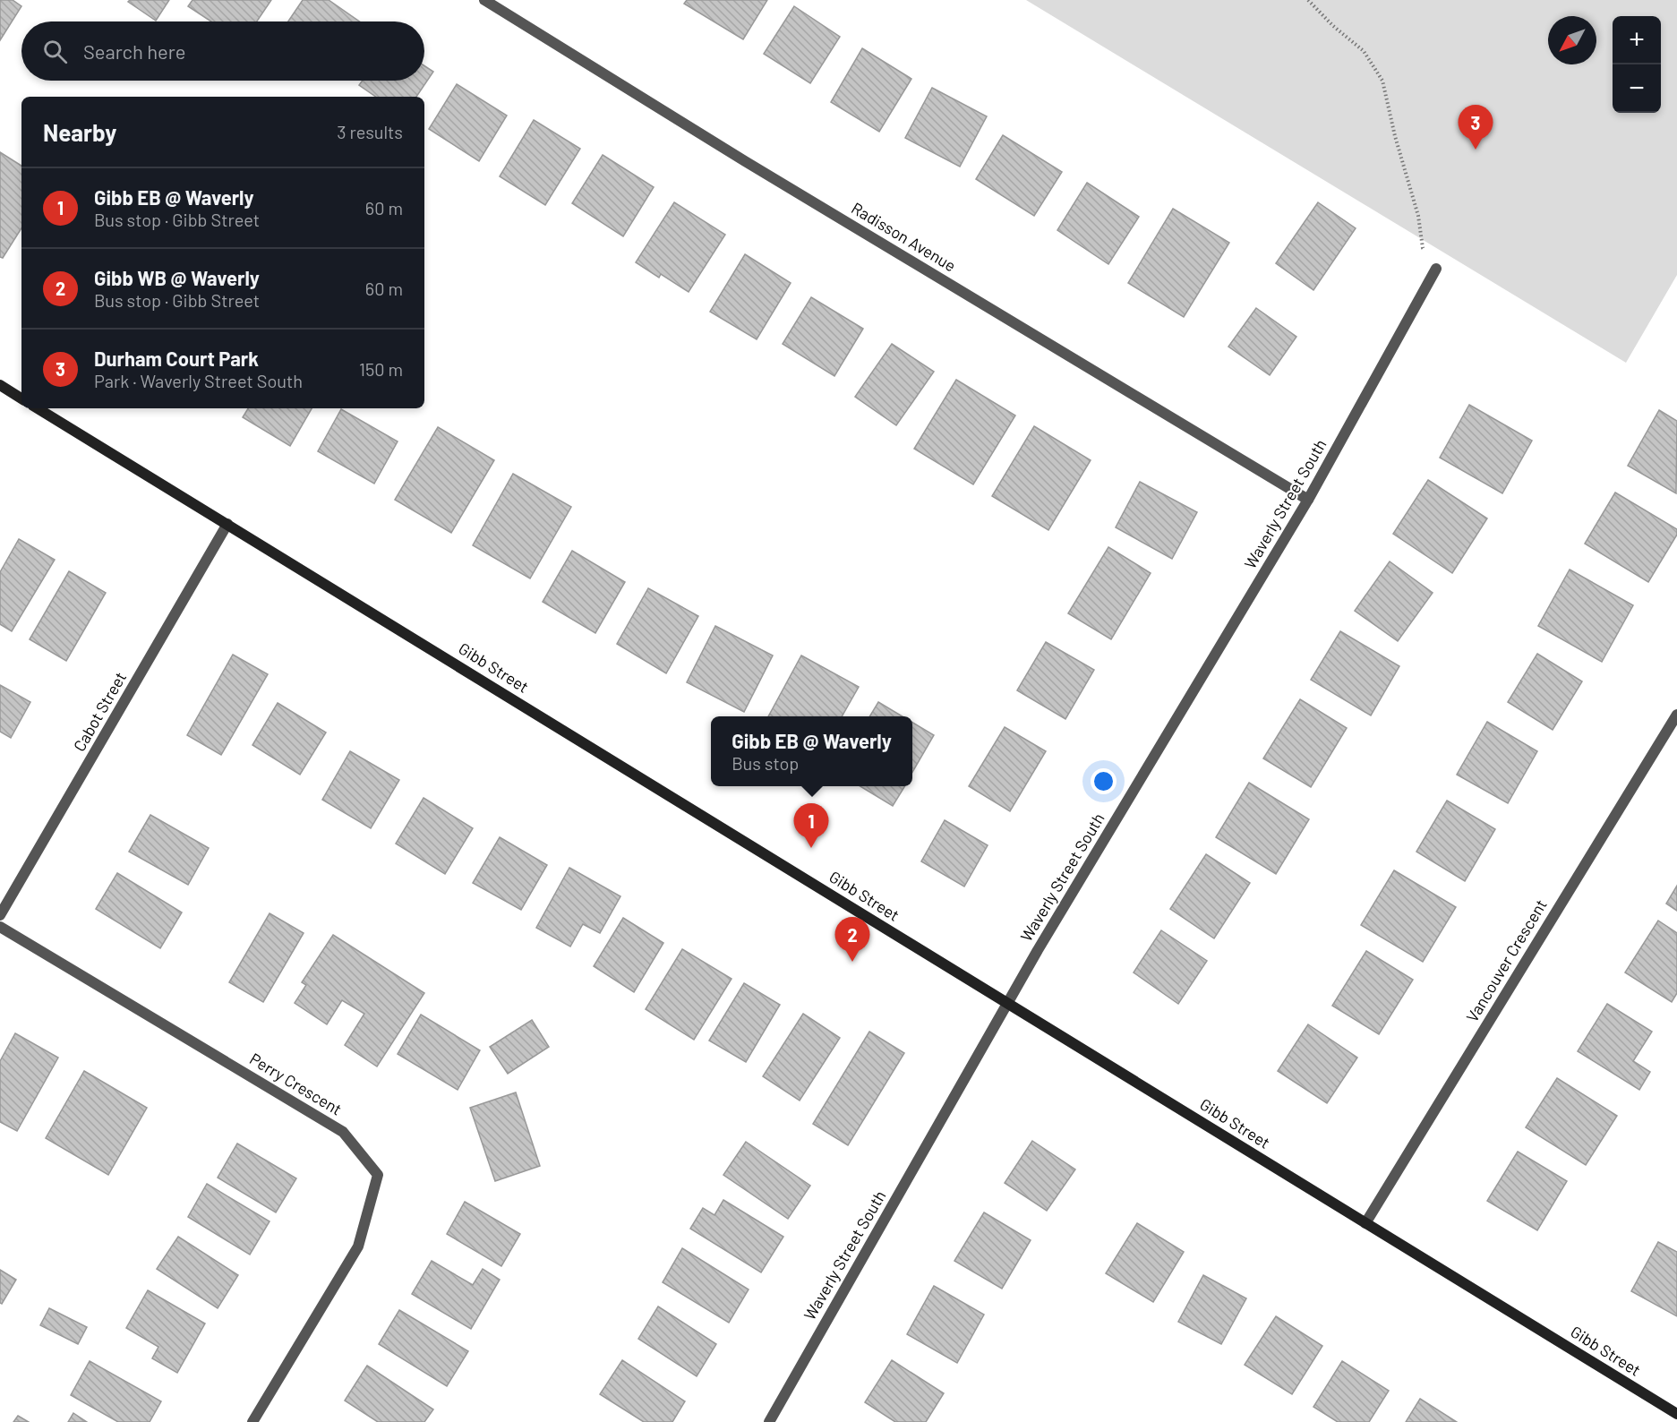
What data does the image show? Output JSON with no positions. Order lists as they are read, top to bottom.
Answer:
{
  "streets": {
    "main road": ["Gibb Street"],
    "street": [
      "Radisson Avenue",
      "Waverly Street South",
      "Cabot Street",
      "Vancouver Crescent",
      "Perry Crescent"
    ]
  },
  "crossings": [
    ["Radisson Avenue", "Waverly Street South"],
    ["Waverly Street South", "Gibb Street"],
    ["Gibb Street", "Cabot Street"],
    ["Gibb Street", "Vancouver Crescent"]
  ],
  "north": "bottom left",
  "page": {
    "map_buttons": ["+", "−"],
    "search": "Search here",
    "heading": ["Nearby", "3 results"],
    "pins": ["3", "1", "2"],
    "list": [
      {
        "mark": "1",
        "name": "Gibb EB @ Waverly",
        "note": "Bus stop · Gibb Street",
        "value": "60 m"
      },
      {
        "mark": "2",
        "name": "Gibb WB @ Waverly",
        "note": "Bus stop · Gibb Street",
        "value": "60 m"
      },
      {
        "mark": "3",
        "name": "Durham Court Park",
        "note": "Park · Waverly Street South",
        "value": "150 m"
      }
    ],
    "popup": ["Gibb EB @ Waverly", "Bus stop"]
  }
}
